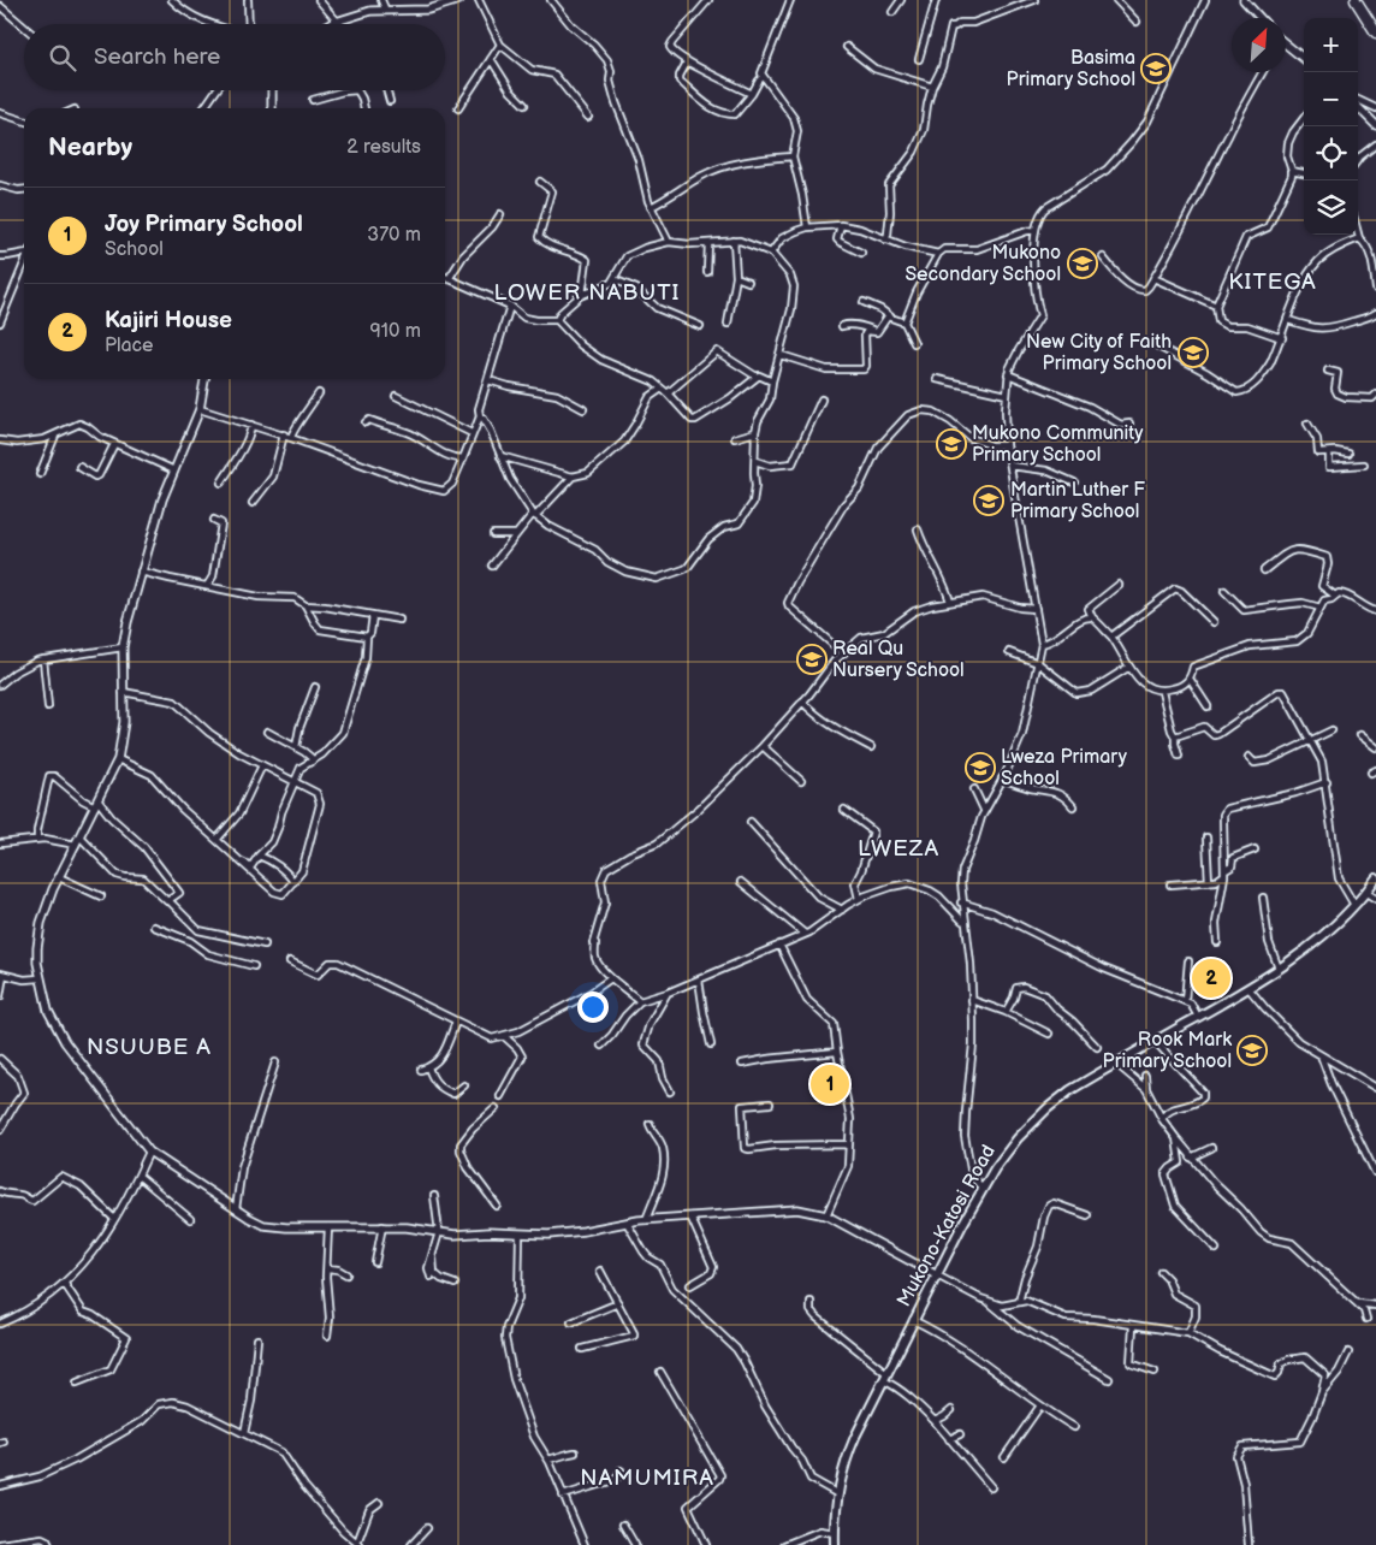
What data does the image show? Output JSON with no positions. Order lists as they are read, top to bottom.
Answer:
{
  "streets": {
    "main road": ["Mukono-Katosi Road"]
  },
  "districts": [
    "KITEGA",
    "LOWER NABUTI",
    "LWEZA",
    "NSUUBE A",
    "NAMUMIRA"
  ],
  "places": {
    "school or university": [
      "Basima Primary School",
      "Mukono Secondary School",
      "New City of Faith Primary School",
      "Mukono Community Primary School",
      "Martin Luther F Primary School",
      "Real Qu Nursery School",
      "Lweza Primary School",
      "Rook Mark Primary School"
    ]
  },
  "north": "top right",
  "page": {
    "map_buttons": ["+", "−"],
    "search": "Search here",
    "heading": ["Nearby", "2 results"],
    "list": [
      {
        "mark": "1",
        "name": "Joy Primary School",
        "note": "School",
        "value": "370 m"
      },
      {
        "mark": "2",
        "name": "Kajiri House",
        "note": "Place",
        "value": "910 m"
      }
    ],
    "pins": ["2", "1"]
  }
}
